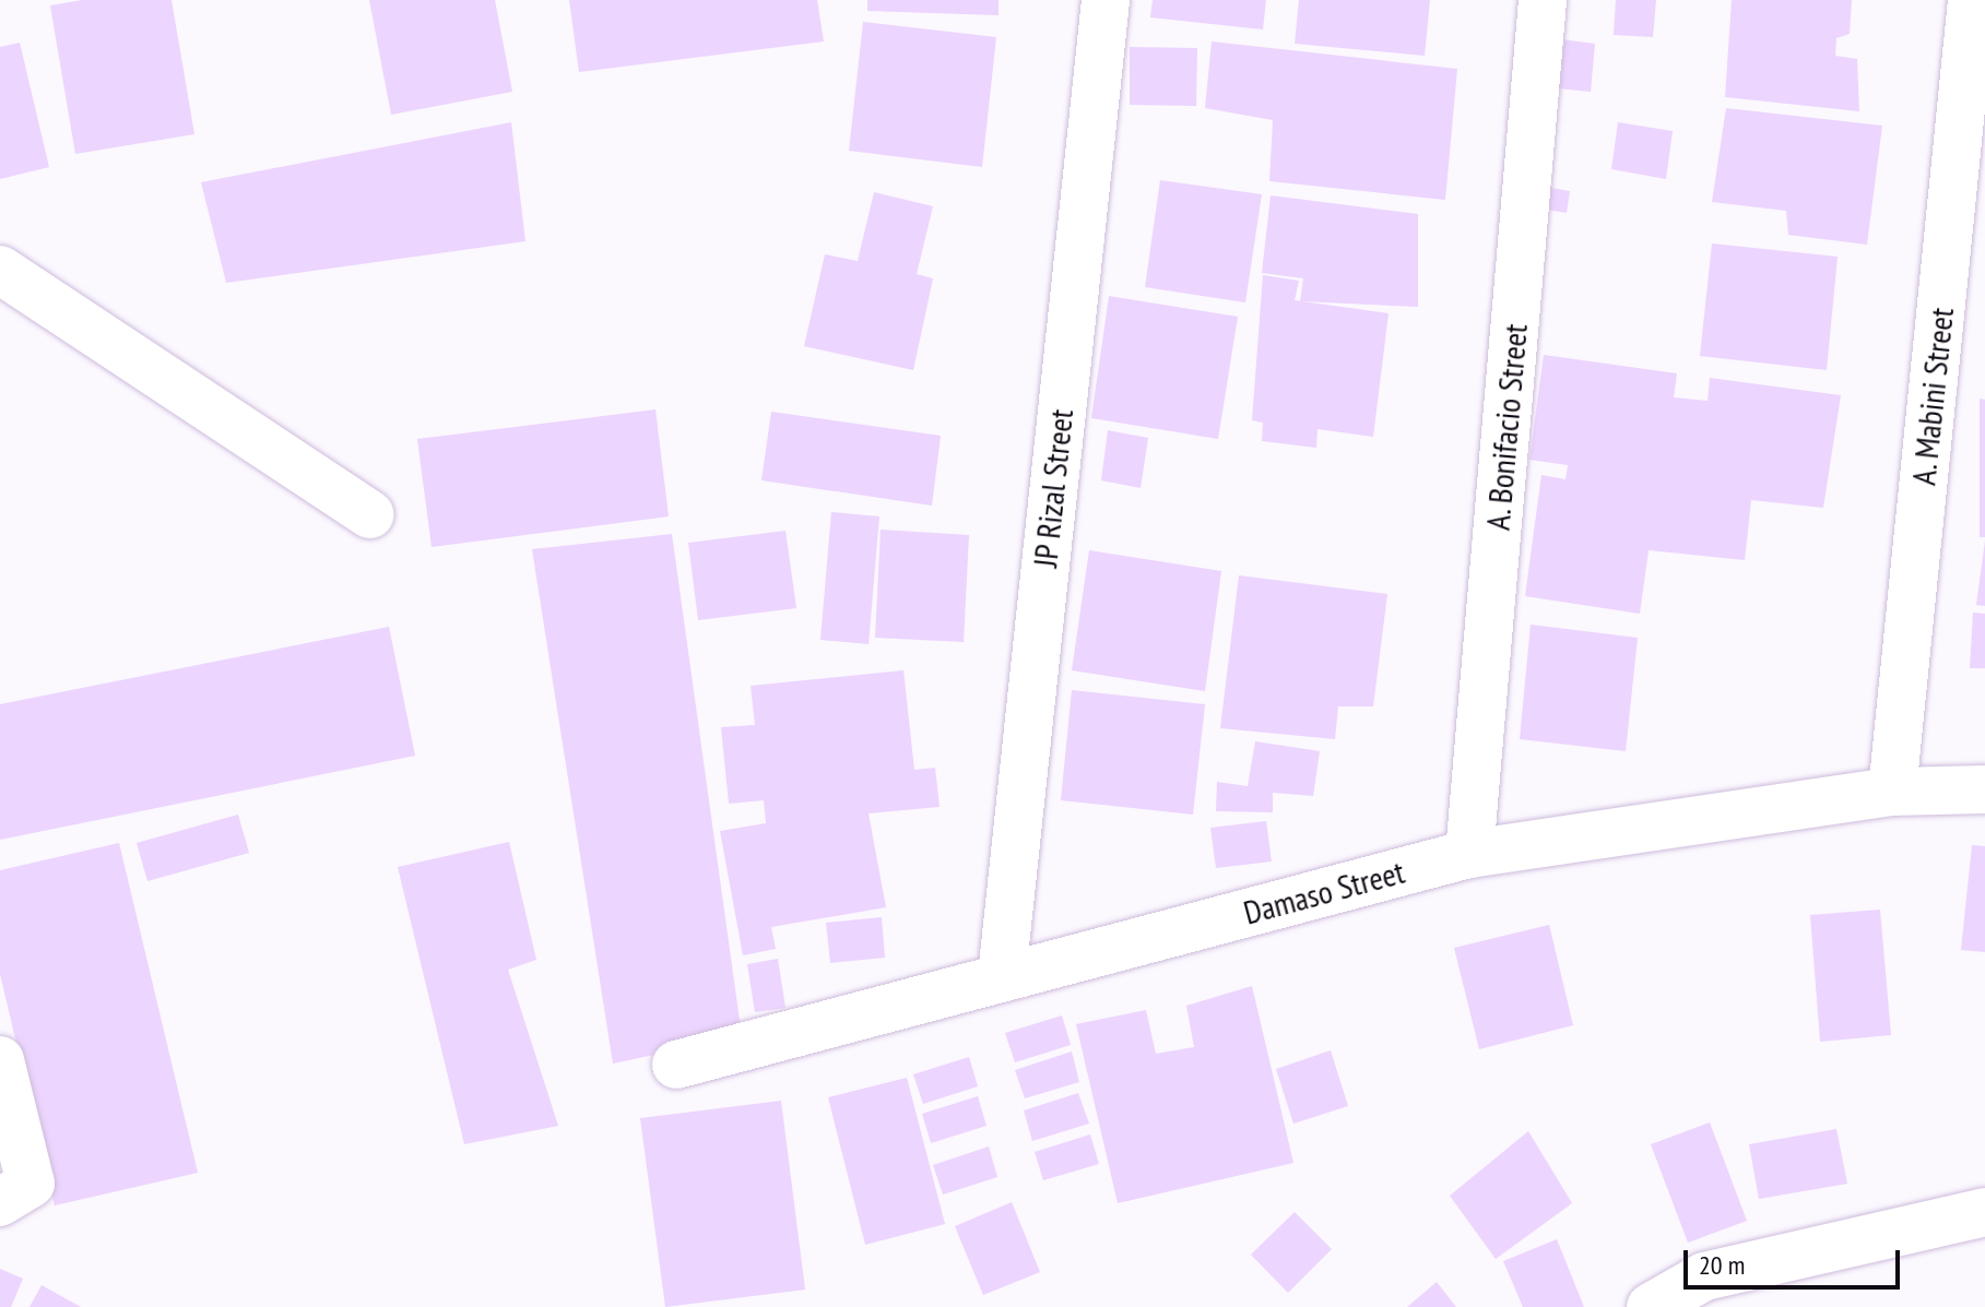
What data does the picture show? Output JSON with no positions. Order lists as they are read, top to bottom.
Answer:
{
  "streets": {
    "street": [
      "A. Mabini Street",
      "A. Bonifacio Street",
      "JP Rizal Street",
      "Damaso Street"
    ]
  },
  "crossings": [
    ["A. Mabini Street", "Damaso Street"],
    ["A. Bonifacio Street", "Damaso Street"],
    ["JP Rizal Street", "Damaso Street"]
  ],
  "scale_bar": "20 m"
}
